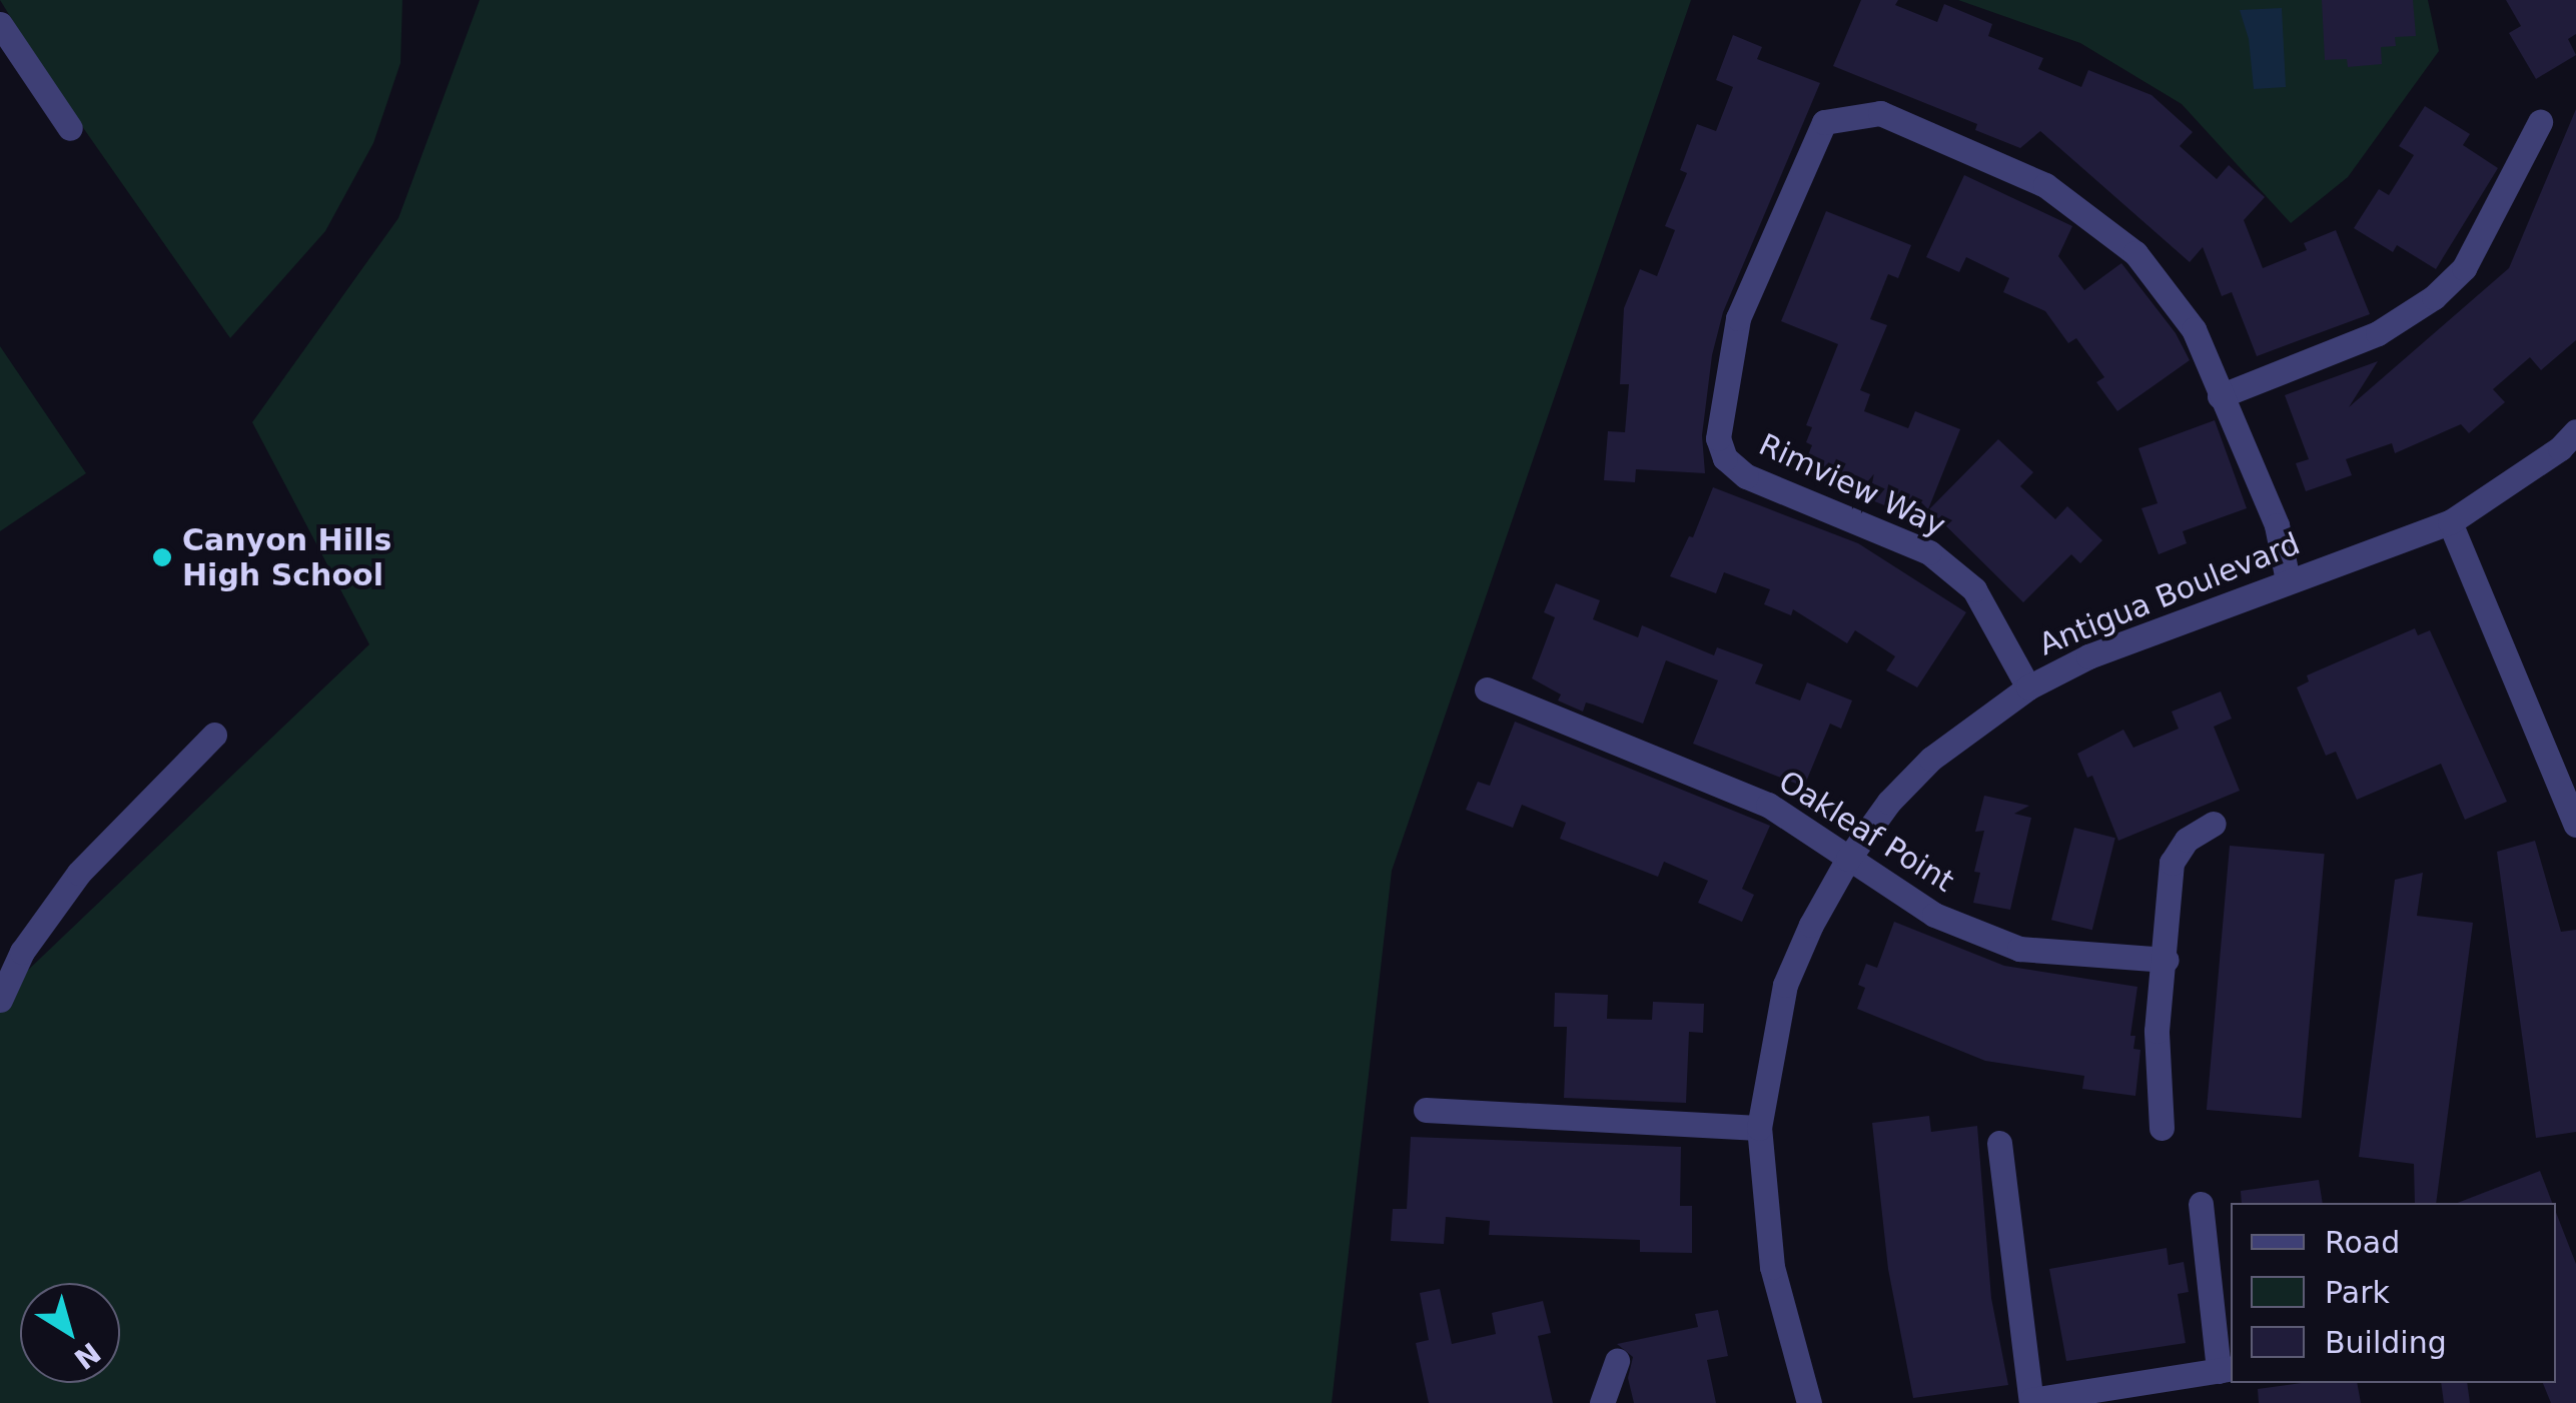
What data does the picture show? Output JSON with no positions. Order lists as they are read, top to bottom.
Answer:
{
  "streets": {
    "street": ["Rimview Way", "Antigua Boulevard", "Oakleaf Point"]
  },
  "crossings": [
    ["Rimview Way", "Antigua Boulevard"],
    ["Antigua Boulevard", "Oakleaf Point"]
  ],
  "places": ["Canyon Hills High School"],
  "legend": ["Road", "Park", "Building"],
  "north": "bottom right"
}
